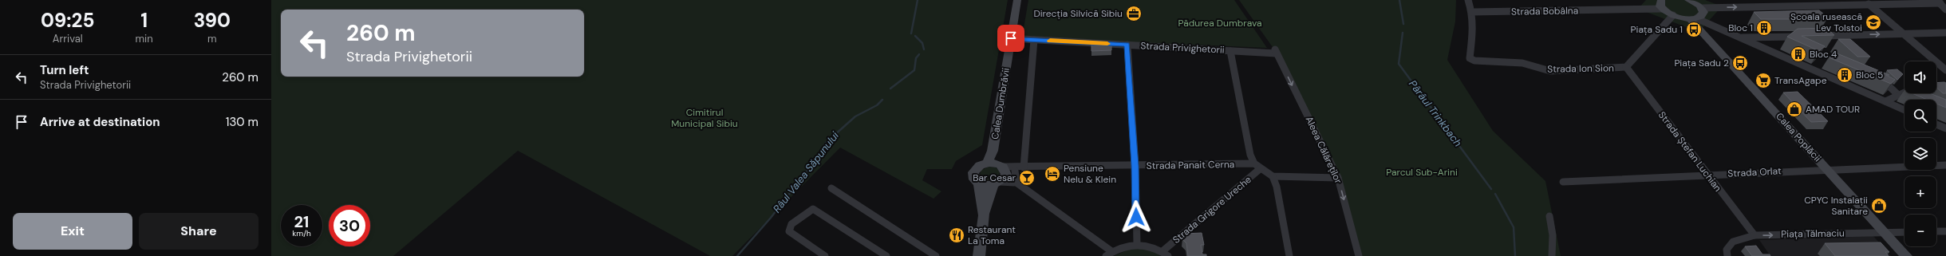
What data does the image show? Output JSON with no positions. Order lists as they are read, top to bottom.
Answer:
{
  "streets": {
    "main road": ["Calea Dumbrăvii", "Calea Poplăcii"],
    "street": [
      "Strada Bobâlna",
      "Strada Privighetorii",
      "Strada Ion Sion",
      "Aleea Călăreților",
      "Strada Ștefan Luchian",
      "Strada Panait Cerna",
      "Strada Orlat",
      "Strada Grigore Ureche",
      "Piața Tălmaciu"
    ]
  },
  "crossings": [
    ["Strada Bobâlna", "Strada Ion Sion"],
    ["Strada Privighetorii", "Calea Dumbrăvii"],
    ["Strada Privighetorii", "Aleea Călăreților"],
    ["Strada Ion Sion", "Strada Ștefan Luchian"],
    ["Calea Dumbrăvii", "Strada Panait Cerna"],
    ["Calea Poplăcii", "Strada Orlat"],
    ["Calea Poplăcii", "Piața Tălmaciu"],
    ["Strada Ștefan Luchian", "Strada Orlat"],
    ["Strada Ștefan Luchian", "Piața Tălmaciu"],
    ["Strada Panait Cerna", "Strada Grigore Ureche"]
  ],
  "one_way": ["Piața Tălmaciu"],
  "water": ["Pârâul Trinkbach", "Râul Valea Săpunului"],
  "parks": ["Pădurea Dumbrava", "Cimitirul Municipal Sibiu", "Parcul Sub-Arini"],
  "places": {
    "office": ["Direcția Silvică Sibiu"],
    "school or university": ["Școala rusească Lev Tolstoi"],
    "building": ["Bloc 1", "Bloc 4", "Bloc 5"],
    "bus stop": ["Piața Sadu 1", "Piața Sadu 2"],
    "supermarket": ["TransAgape"],
    "shop": ["AMAD TOUR", "CPYC Instalații Sanitare"],
    "hotel": ["Pensiune Nelu & Klein"],
    "bar": ["Bar Cesar"],
    "restaurant": ["Restaurant La Toma"]
  },
  "page": {
    "eta": [
      "09:25",
      "Arrival",
      "1",
      "min",
      "390",
      "m"
    ],
    "turn": ["260 m", "Strada Privighetorii"],
    "list": [
      {
        "name": "Turn left",
        "note": "Strada Privighetorii",
        "value": "260 m"
      },
      {
        "name": "Arrive at destination",
        "value": "130 m"
      }
    ],
    "map_buttons": ["+", "−"],
    "speed": "21 km/h",
    "limit": "30",
    "buttons": ["Exit", "Share"]
  }
}
